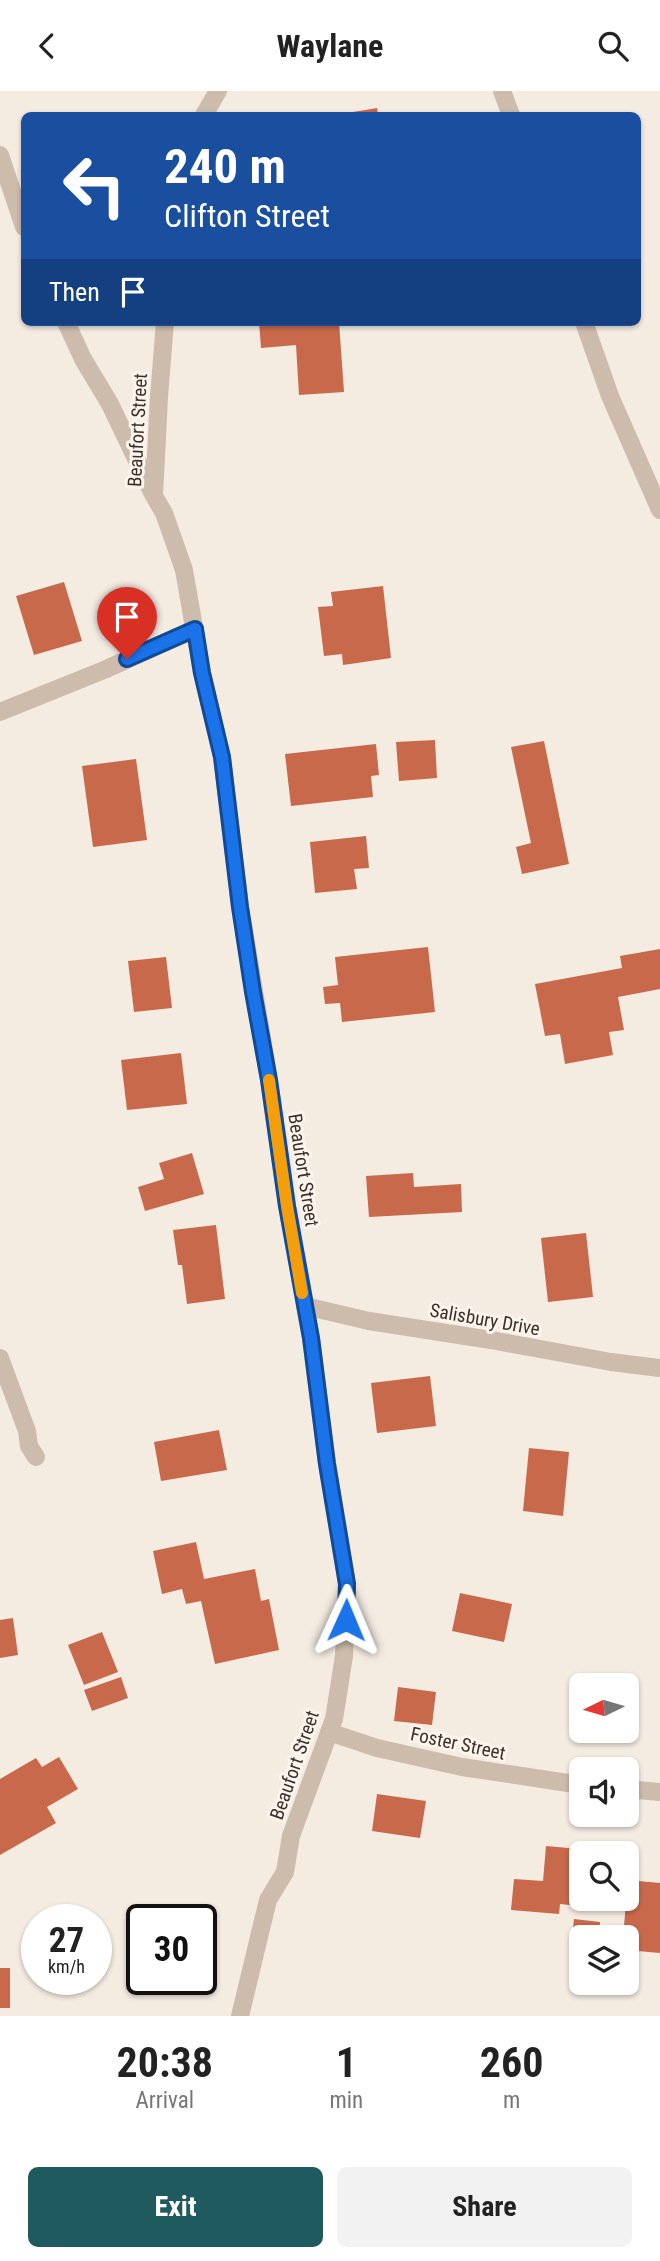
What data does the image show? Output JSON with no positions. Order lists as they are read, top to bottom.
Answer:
{
  "streets": {
    "street": ["Beaufort Street", "Salisbury Drive", "Foster Street"]
  },
  "crossings": [
    ["Beaufort Street", "Salisbury Drive"],
    ["Beaufort Street", "Foster Street"]
  ],
  "north": "left",
  "page": {
    "header": "Waylane",
    "turn": ["240 m", "Clifton Street"],
    "then": "Then",
    "speed": "27 km/h",
    "limit": "30",
    "eta": [
      "20:38",
      "Arrival",
      "1",
      "min",
      "260",
      "m"
    ],
    "buttons": ["Exit", "Share"]
  }
}
